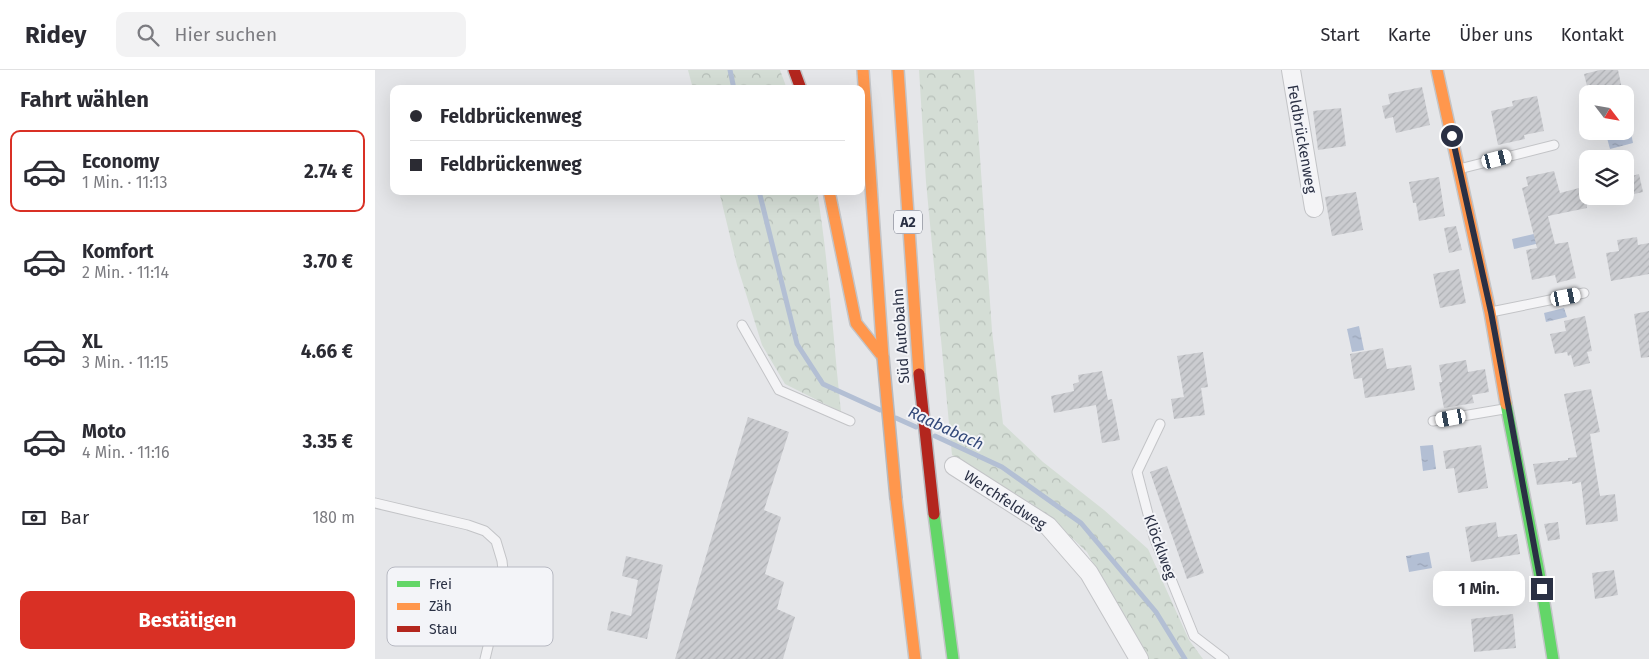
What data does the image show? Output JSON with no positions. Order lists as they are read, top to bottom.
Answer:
{
  "streets": {
    "main road": ["A2", "Süd Autobahn"],
    "street": ["Feldbrückenweg", "Werchfeldweg"],
    "lane": ["Klöcklweg"]
  },
  "water": ["Raababach"],
  "legend": ["Frei", "Zäh", "Stau"],
  "north": "bottom right",
  "page": {
    "header": "Ridey",
    "search": "Hier suchen",
    "nav": [
      "Start",
      "Karte",
      "Über uns",
      "Kontakt"
    ],
    "heading": "Fahrt wählen",
    "banner": ["Feldbrückenweg", "Feldbrückenweg"],
    "list": [
      {
        "name": "Economy",
        "note": "1 Min. · 11:13",
        "value": "2.74 €"
      },
      {
        "name": "Komfort",
        "note": "2 Min. · 11:14",
        "value": "3.70 €"
      },
      {
        "name": "XL",
        "note": "3 Min. · 11:15",
        "value": "4.66 €"
      },
      {
        "name": "Moto",
        "note": "4 Min. · 11:16",
        "value": "3.35 €"
      }
    ],
    "pay": ["Bar", "180 m"],
    "bubble": "1 Min.",
    "buttons": "Bestätigen"
  }
}
